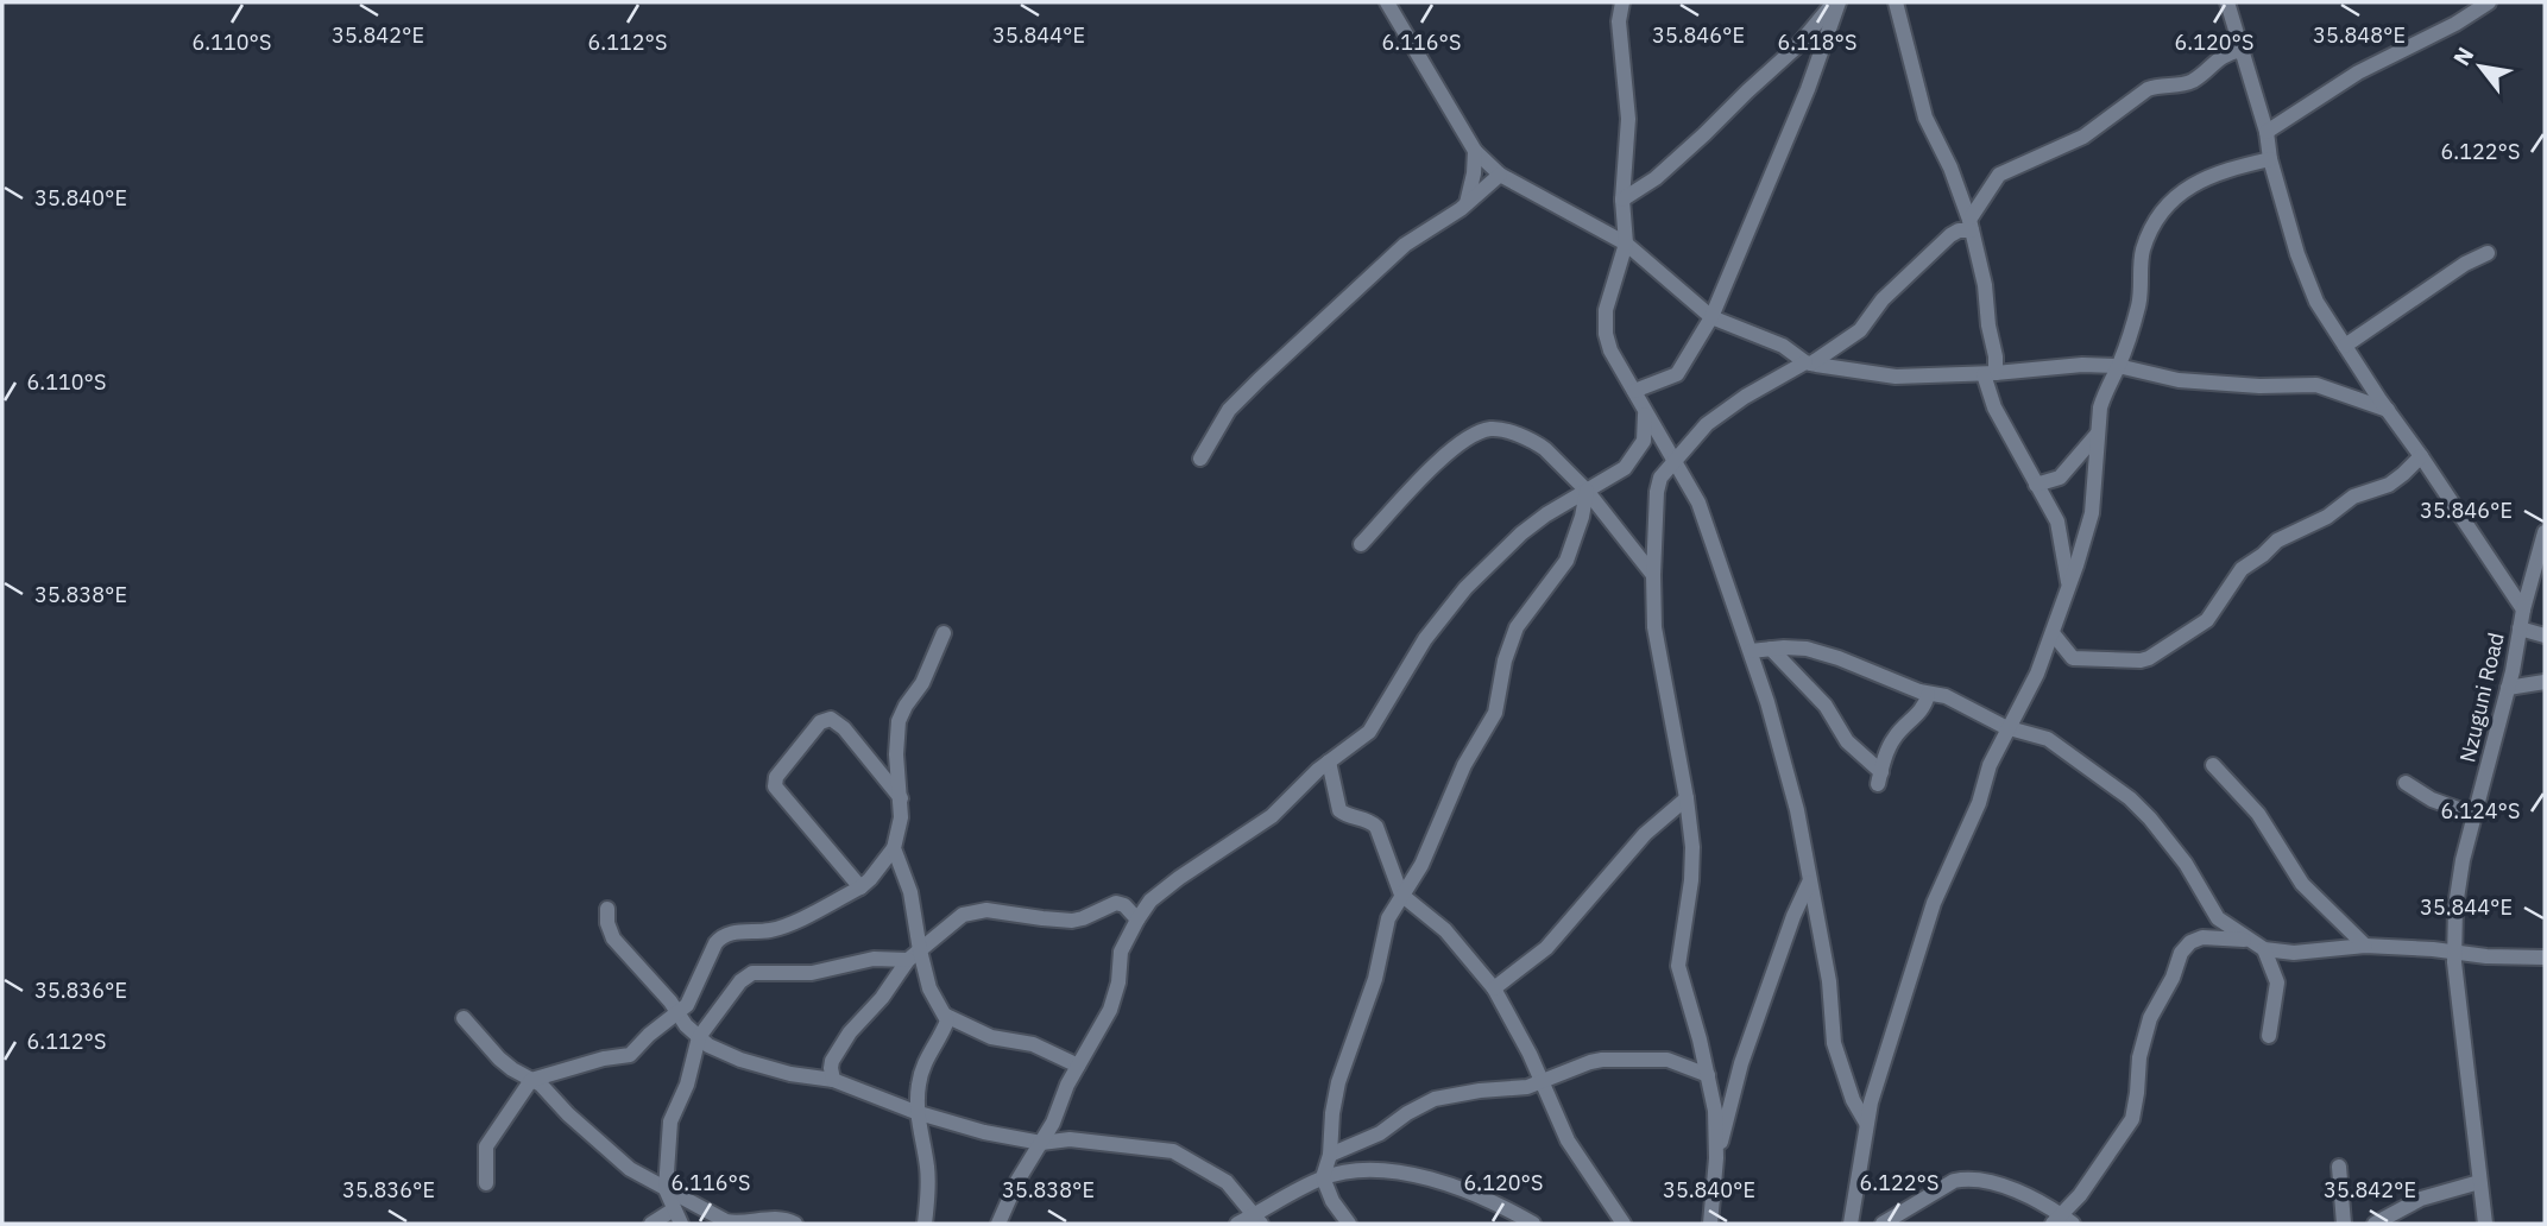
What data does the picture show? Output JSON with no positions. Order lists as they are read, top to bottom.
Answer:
{
  "streets": {
    "street": ["Nzuguni Road"]
  },
  "north": "top left",
  "coordinates": [
    "35.842°E",
    "35.844°E",
    "35.846°E",
    "35.848°E",
    "6.110°S",
    "6.116°S",
    "6.112°S",
    "6.118°S",
    "6.120°S",
    "6.122°S",
    "35.840°E",
    "35.838°E",
    "6.124°S",
    "35.836°E"
  ]
}
